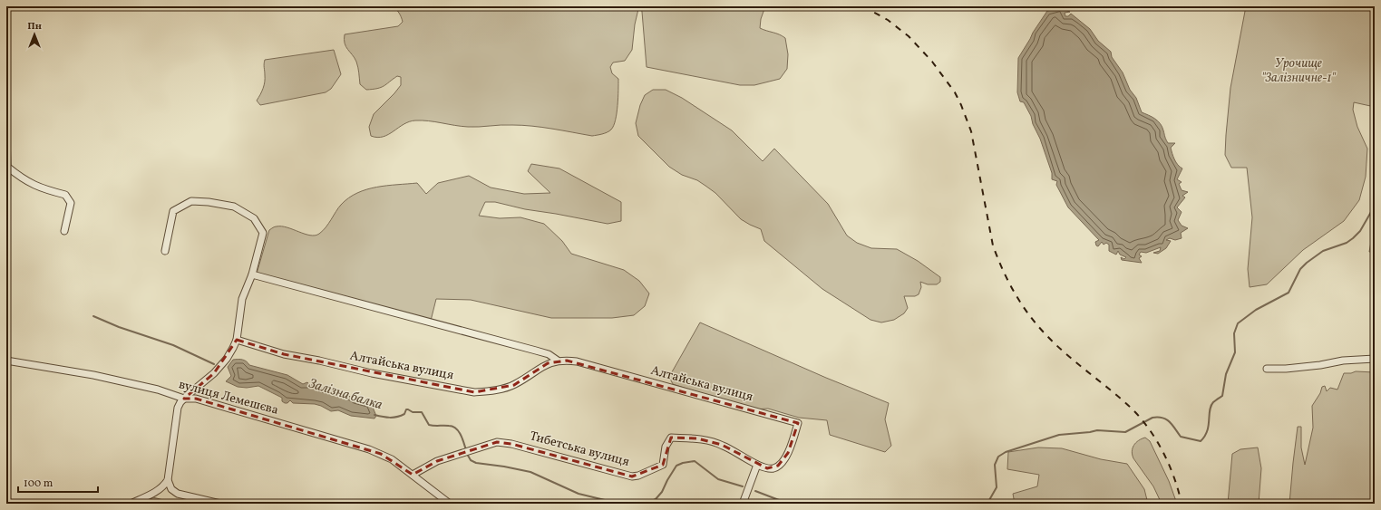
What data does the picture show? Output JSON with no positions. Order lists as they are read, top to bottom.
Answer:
{
  "streets": {
    "street": ["Алтайська вулиця", "вулиця Лемешєва", "Тибетська вулиця"]
  },
  "crossings": [
    ["Алтайська вулиця", "Тибетська вулиця"],
    ["вулиця Лемешєва", "Тибетська вулиця"]
  ],
  "water": ["Залізна балка"],
  "parks": ["Урочище \"Залізничне-1\""],
  "scale_bar": "100 m",
  "north": "top"
}
